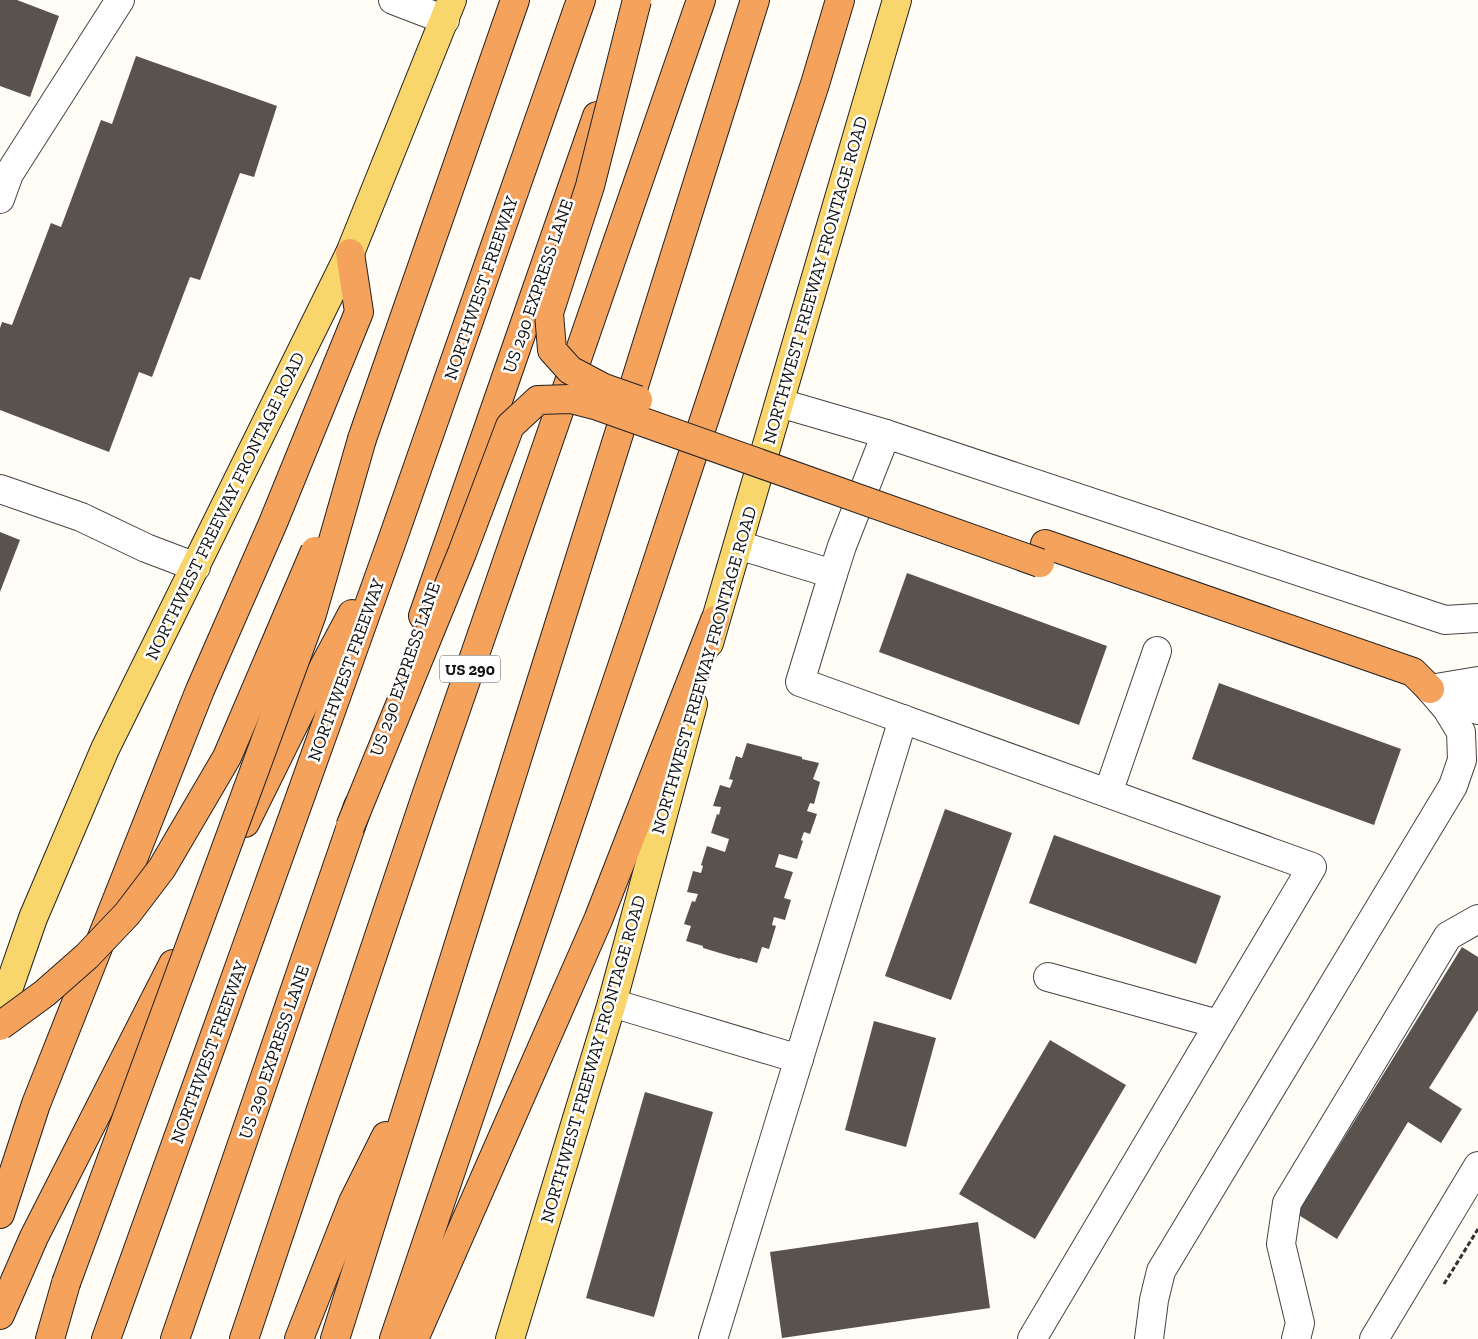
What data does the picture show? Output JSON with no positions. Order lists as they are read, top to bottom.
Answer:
{
  "streets": {
    "highway": ["US 290 EXPRESS LANE", "NORTHWEST FREEWAY", "US 290"],
    "main road": ["NORTHWEST FREEWAY FRONTAGE ROAD"]
  }
}
